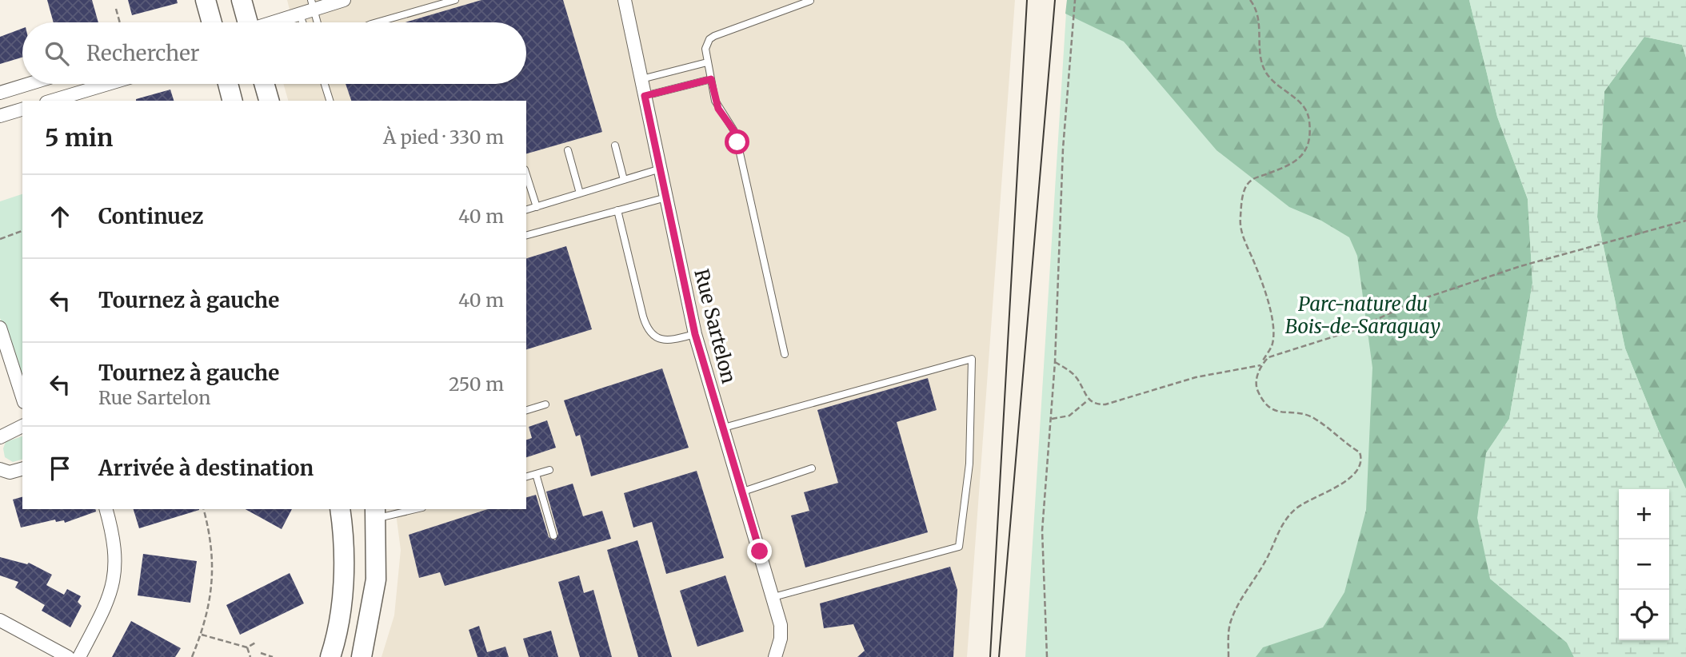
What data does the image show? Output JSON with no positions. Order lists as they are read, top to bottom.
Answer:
{
  "streets": {
    "street": ["Rue Sartelon"]
  },
  "parks": ["Parc-nature du Bois-de-Saraguay"],
  "page": {
    "search": "Rechercher",
    "heading": ["5 min", "À pied · 330 m"],
    "list": [
      ["Continuez", "40 m"],
      ["Tournez à gauche", "40 m"],
      ["Tournez à gauche", "Rue Sartelon", "250 m"],
      "Arrivée à destination"
    ],
    "map_buttons": ["+", "−"]
  }
}
